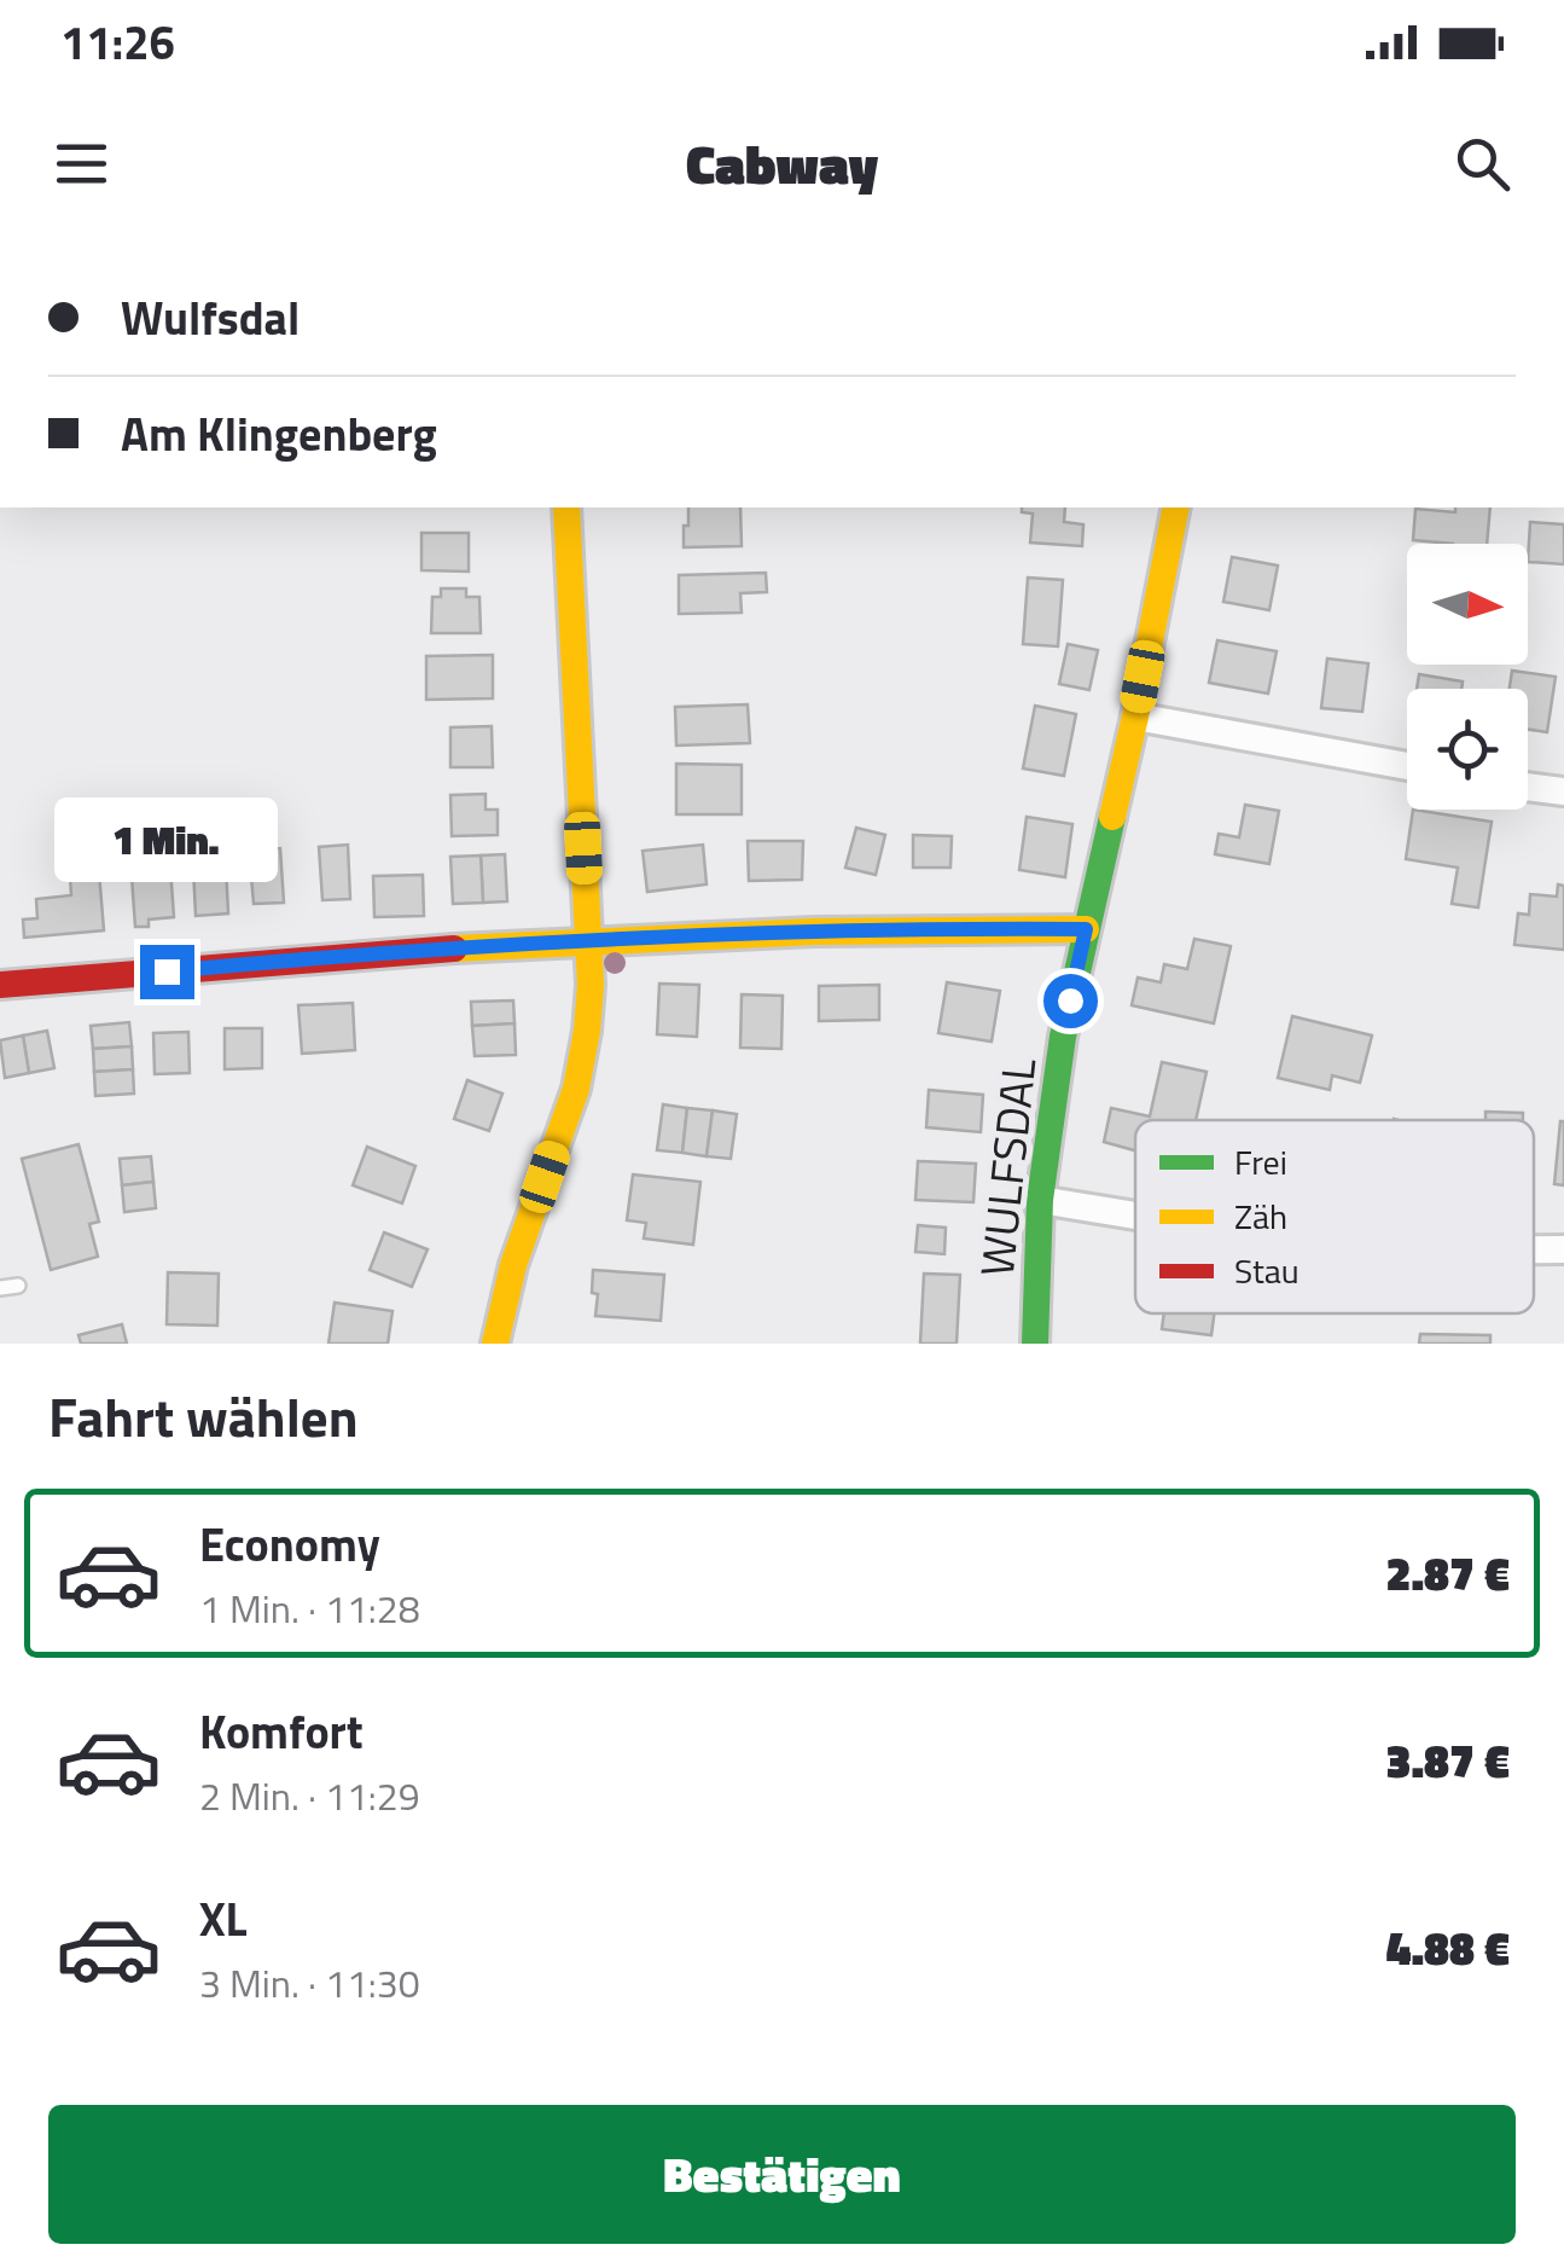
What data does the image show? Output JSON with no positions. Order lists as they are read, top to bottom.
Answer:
{
  "streets": {
    "street": ["WULFSDAL"]
  },
  "legend": ["Frei", "Zäh", "Stau"],
  "north": "right",
  "page": {
    "status": "11:26",
    "header": "Cabway",
    "banner": ["Wulfsdal", "Am Klingenberg"],
    "bubble": "1 Min.",
    "heading": "Fahrt wählen",
    "list": [
      {
        "name": "Economy",
        "note": "1 Min. · 11:28",
        "value": "2.87 €"
      },
      {
        "name": "Komfort",
        "note": "2 Min. · 11:29",
        "value": "3.87 €"
      },
      {
        "name": "XL",
        "note": "3 Min. · 11:30",
        "value": "4.88 €"
      }
    ],
    "buttons": "Bestätigen"
  }
}
